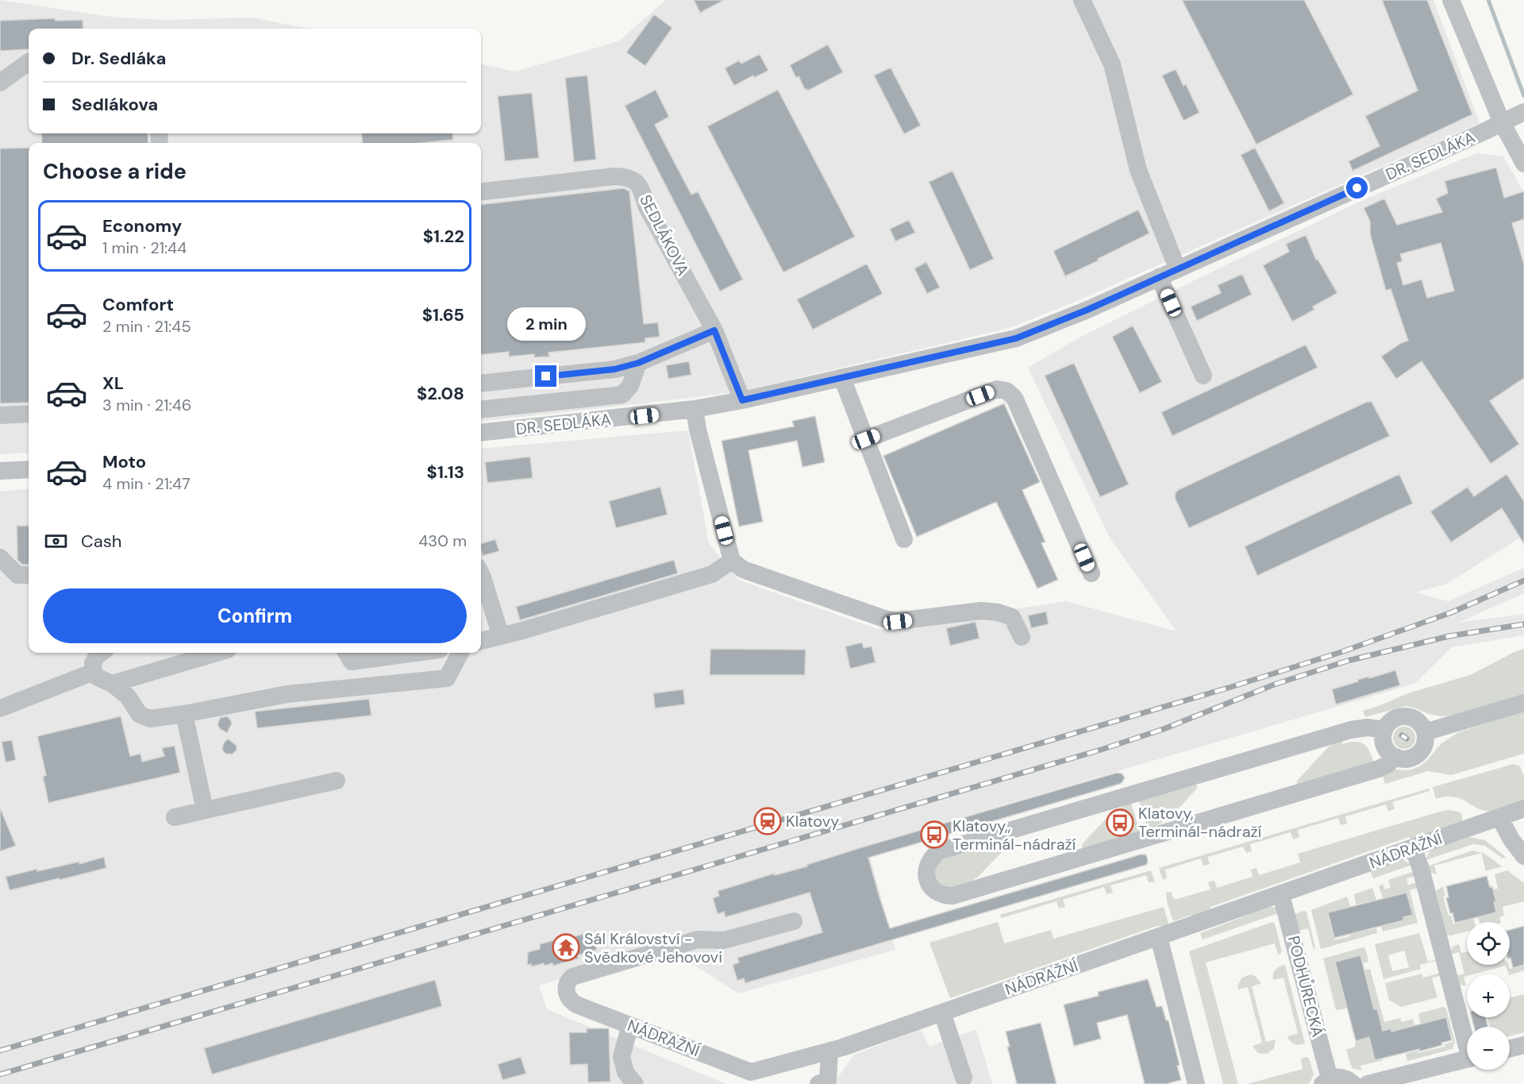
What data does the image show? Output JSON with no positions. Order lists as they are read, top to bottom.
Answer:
{
  "streets": {
    "street": [
      "DR. SEDLÁKA",
      "SEDLÁKOVA",
      "NÁDRAŽNÍ",
      "PODHŮRECKÁ"
    ]
  },
  "crossings": [
    ["DR. SEDLÁKA", "SEDLÁKOVA"],
    ["NÁDRAŽNÍ", "PODHŮRECKÁ"]
  ],
  "places": {
    "station": ["Klatovy"],
    "bus stop": ["Klatovy, Terminál-nádraží", "Klatovy,, Terminál-nádraží"],
    "temple": ["Sál Království - Svědkové Jehovovi"]
  },
  "page": {
    "banner": ["Dr. Sedláka", "Sedlákova"],
    "heading": "Choose a ride",
    "list": [
      {
        "name": "Economy",
        "note": "1 min · 21:44",
        "value": "$1.22"
      },
      {
        "name": "Comfort",
        "note": "2 min · 21:45",
        "value": "$1.65"
      },
      {
        "name": "XL",
        "note": "3 min · 21:46",
        "value": "$2.08"
      },
      {
        "name": "Moto",
        "note": "4 min · 21:47",
        "value": "$1.13"
      }
    ],
    "bubble": "2 min",
    "pay": ["Cash", "430 m"],
    "buttons": "Confirm",
    "map_buttons": ["+", "−"]
  }
}
